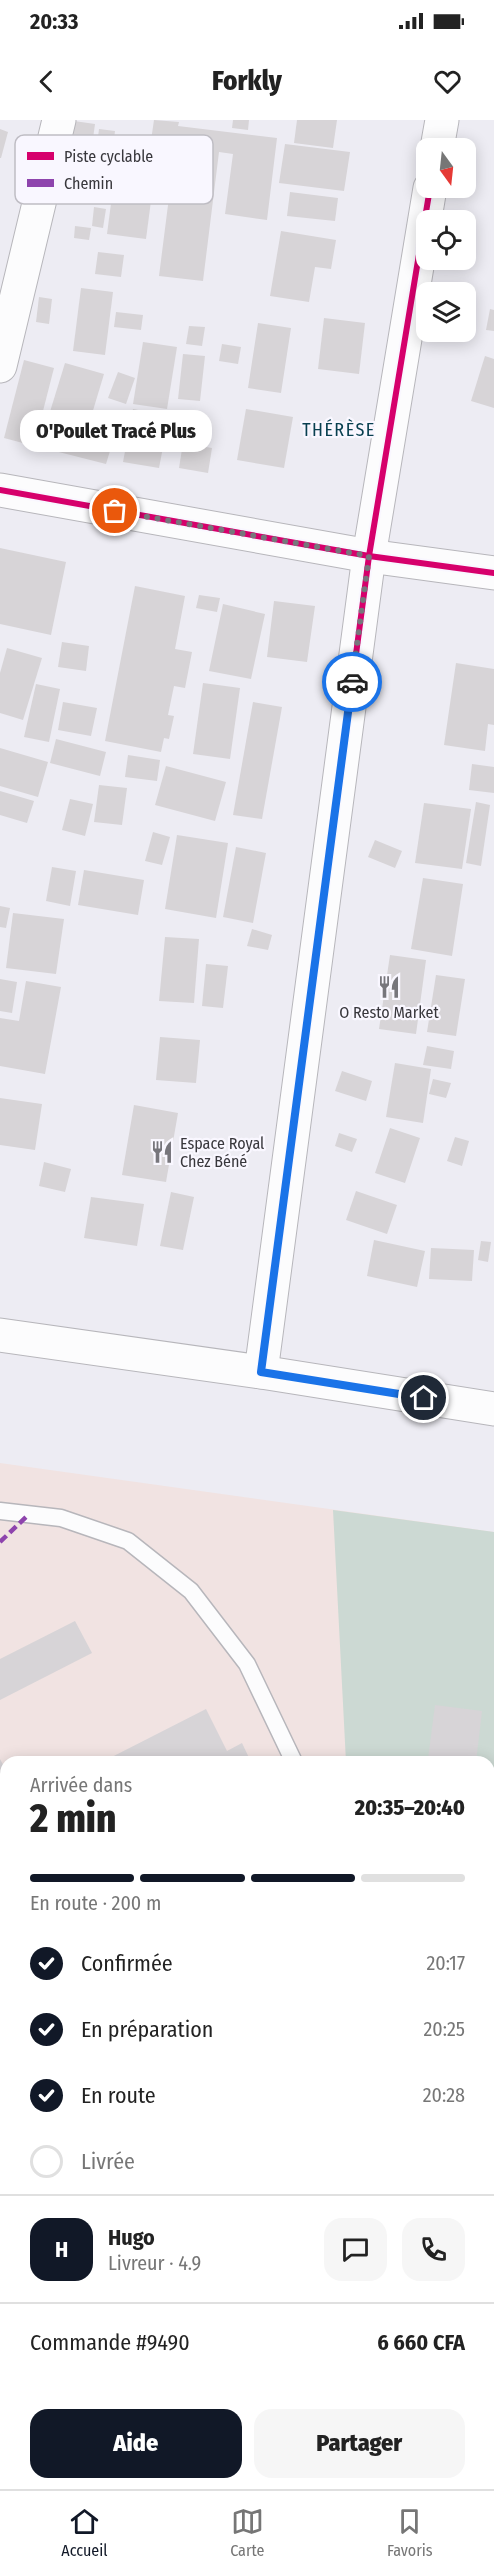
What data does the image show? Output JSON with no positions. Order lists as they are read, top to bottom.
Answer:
{
  "districts": ["THÉRÈSE"],
  "places": {
    "other": ["O'Poulet Tracé Plus"],
    "restaurant": ["O Resto Market", "Espace Royal Chez Béné"]
  },
  "legend": ["Piste cyclable", "Chemin"],
  "north": "bottom",
  "page": {
    "status": "20:33",
    "header": "Forkly",
    "bubble": "O'Poulet Tracé Plus",
    "heading": ["2 min", "Arrivée dans", "20:35–20:40"],
    "panel": [
      "Hugo",
      "Livreur · 4.9",
      "Commande #9490",
      "6 660 CFA"
    ],
    "bar": "En route · 200 m",
    "list": [
      ["Confirmée", "20:17"],
      ["En préparation", "20:25"],
      ["En route", "20:28"],
      "Livrée"
    ],
    "round": "H",
    "buttons": ["Aide", "Partager"],
    "tabs": ["Accueil", "Carte", "Favoris"]
  }
}
